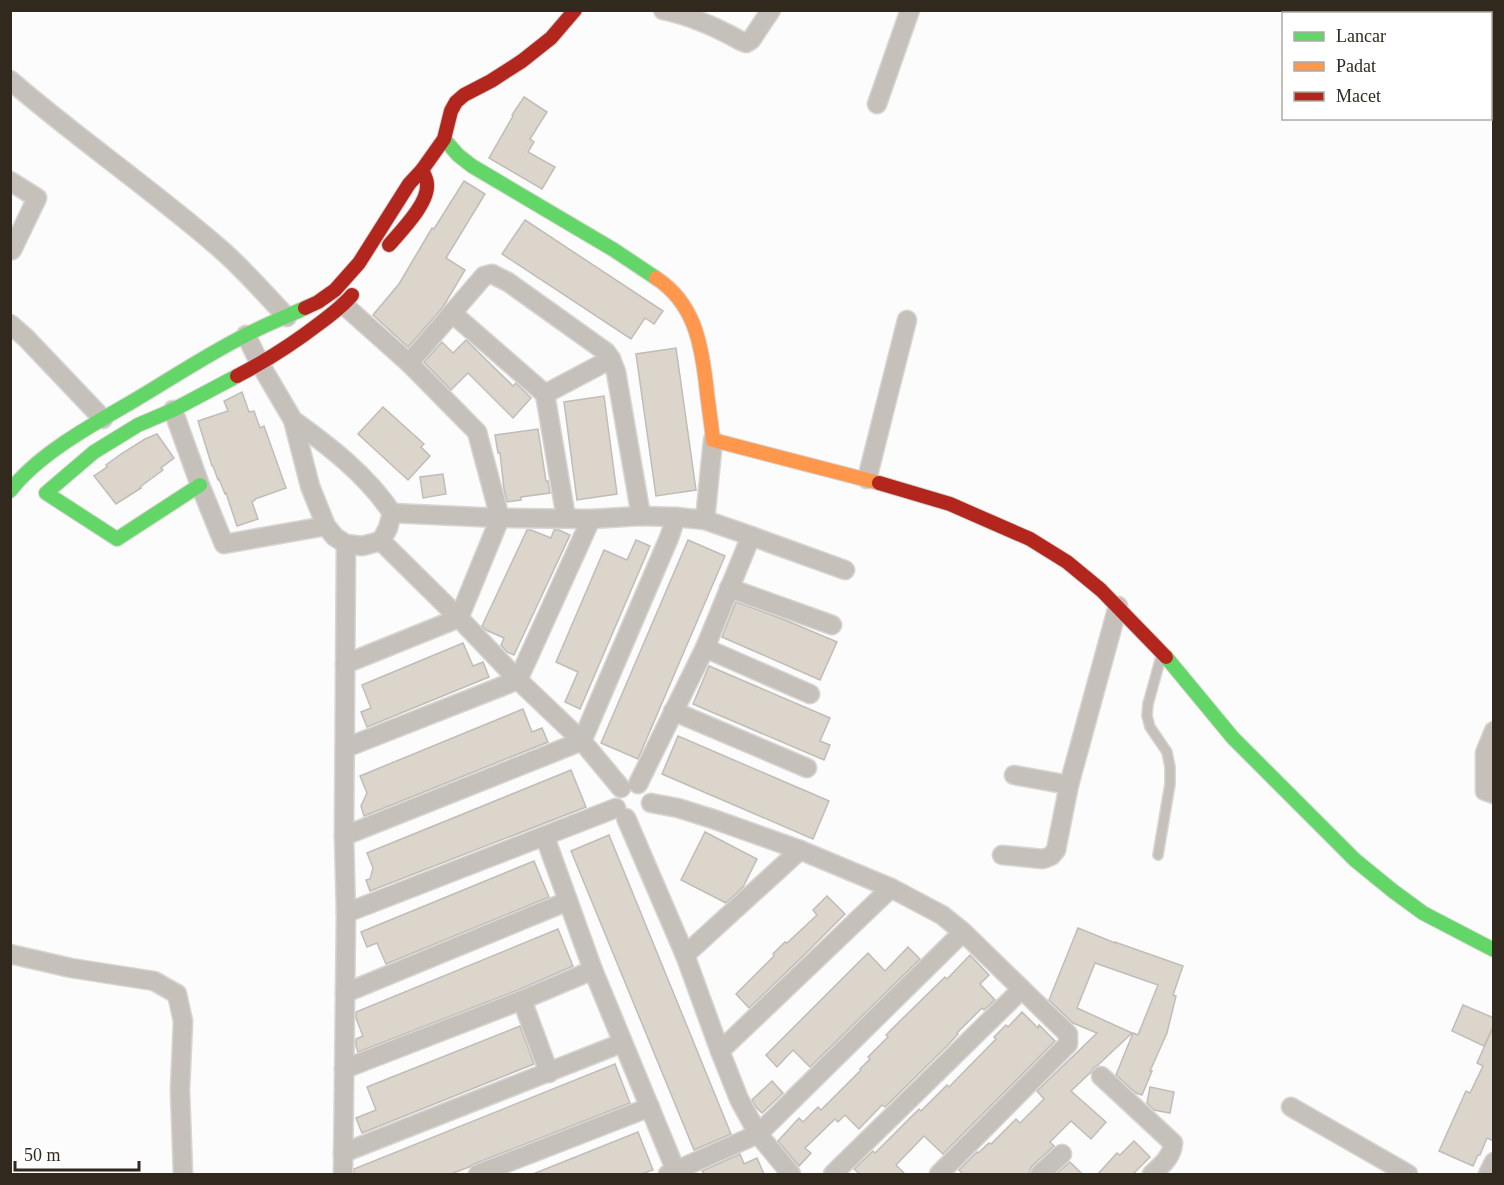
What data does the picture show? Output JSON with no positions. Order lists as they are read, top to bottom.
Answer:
{
  "legend": ["Lancar", "Padat", "Macet"],
  "scale_bar": "50 m"
}
